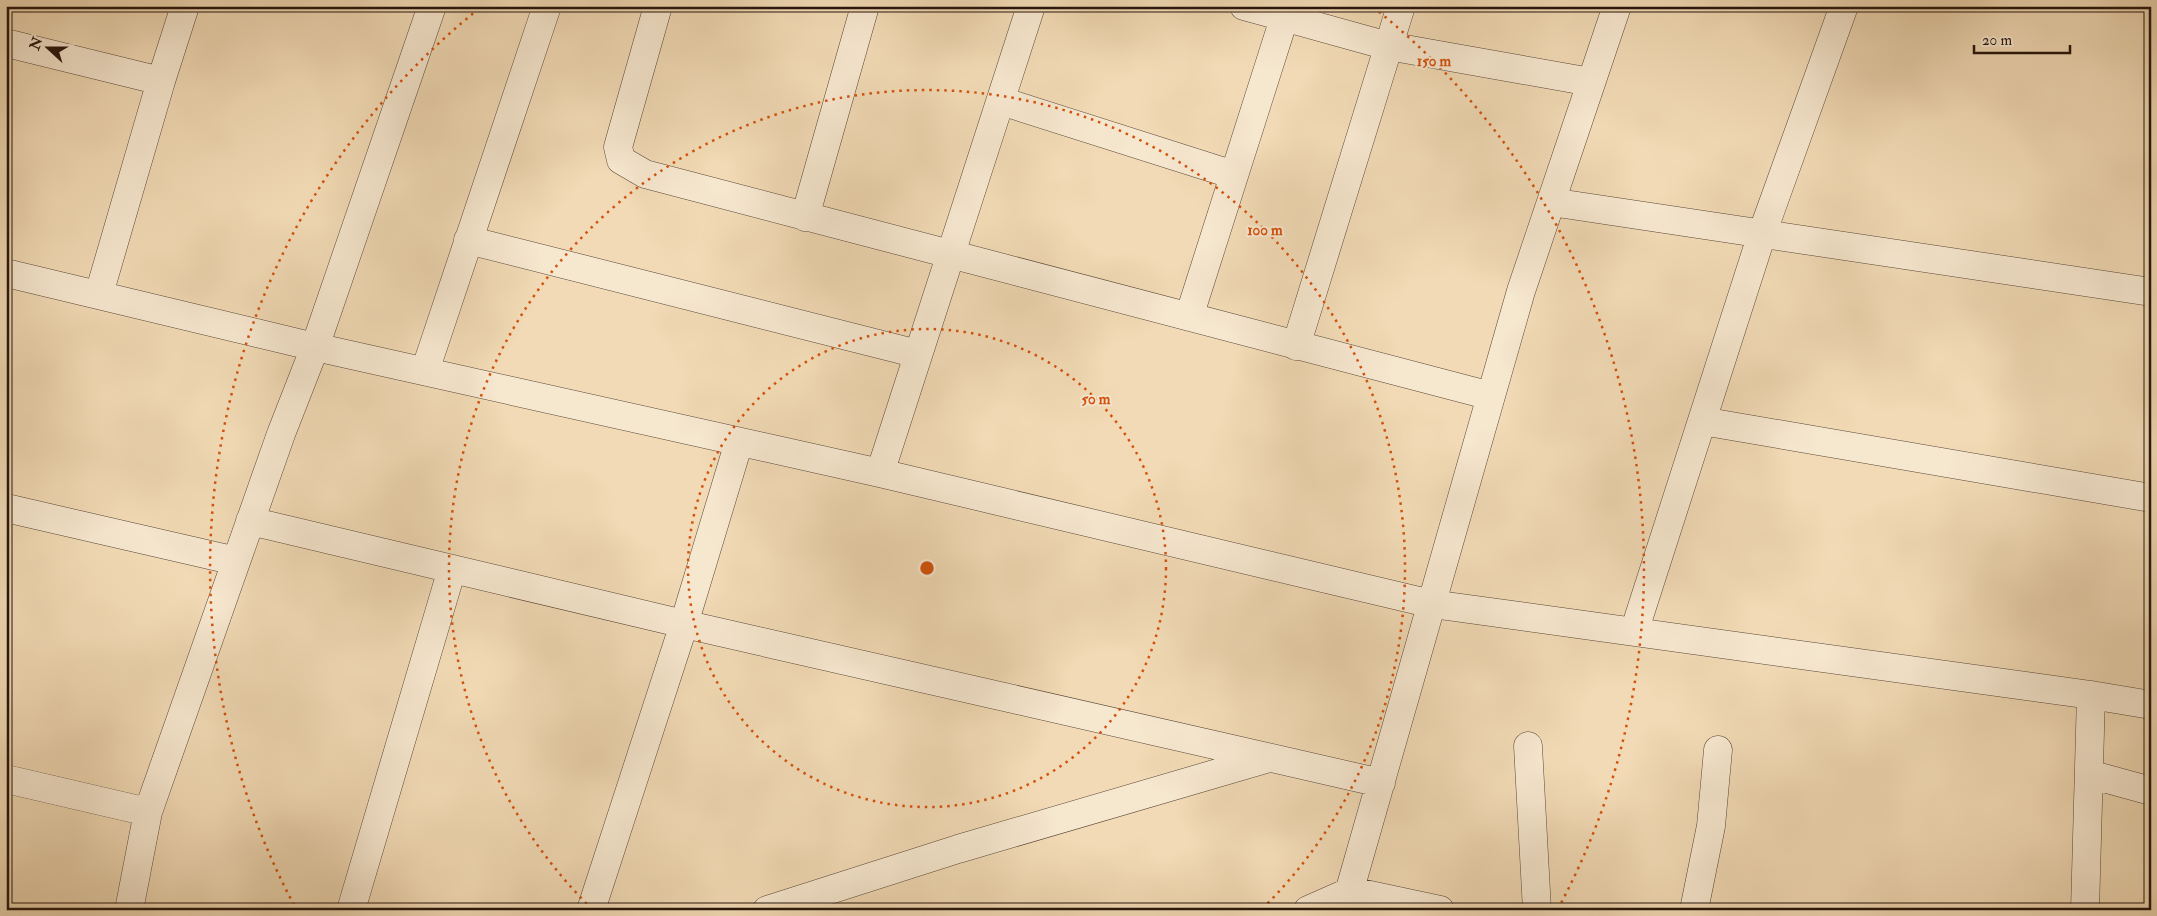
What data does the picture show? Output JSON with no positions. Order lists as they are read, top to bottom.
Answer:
{
  "scale_bar": "20 m",
  "north": "left",
  "rings": ["150 m", "100 m", "50 m"]
}
